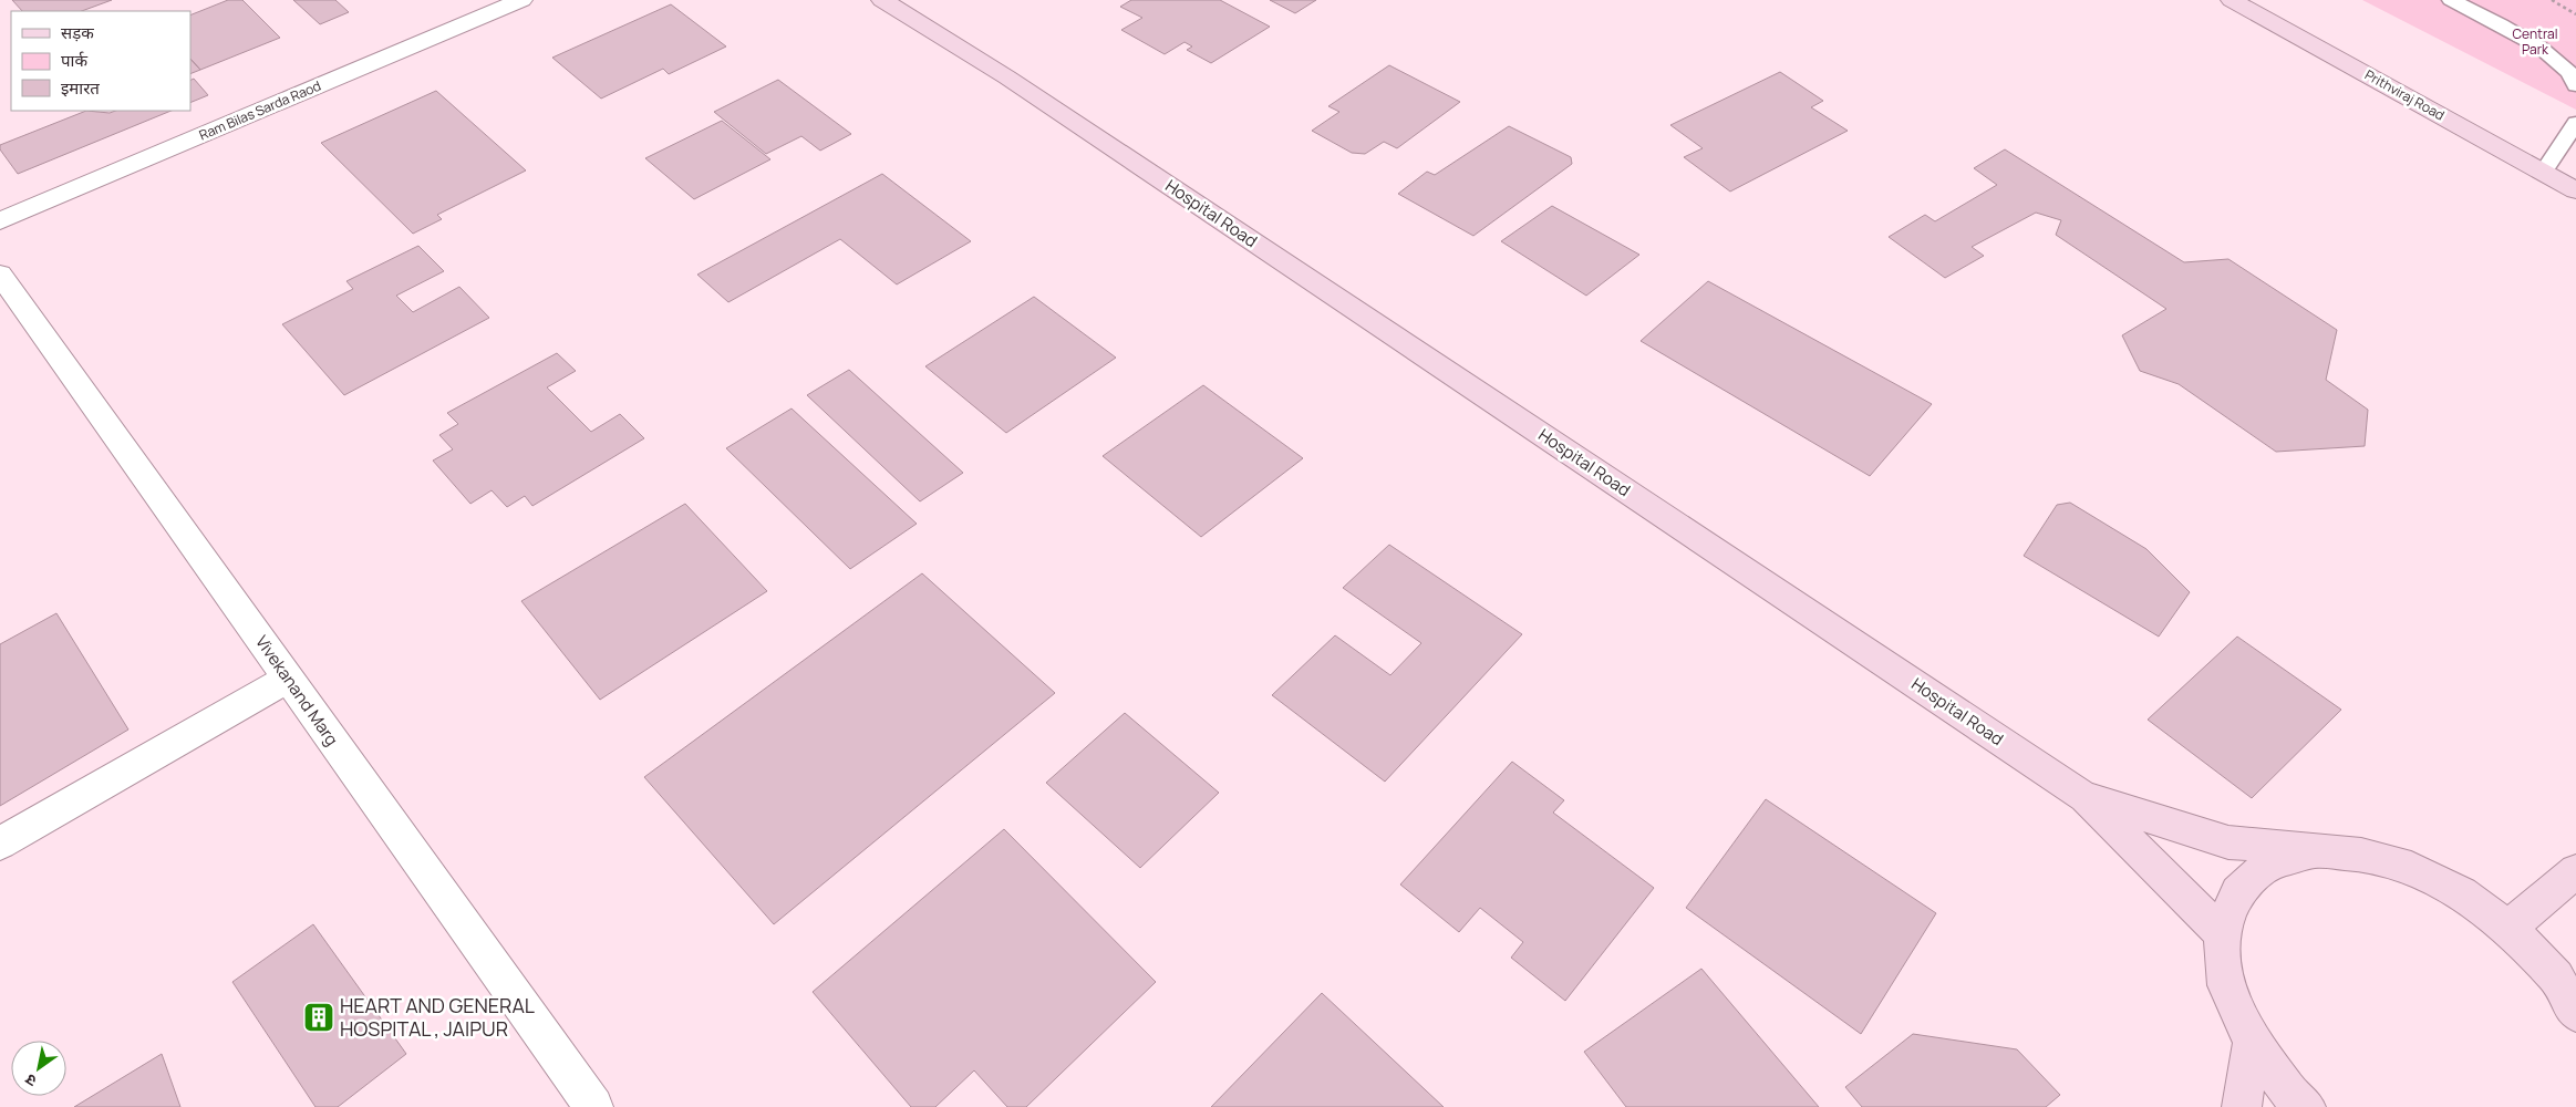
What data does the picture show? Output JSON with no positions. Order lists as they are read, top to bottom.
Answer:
{
  "streets": {
    "street": [
      "Prithviraj Road",
      "Ram Bilas Sarda Raod",
      "Hospital Road",
      "Vivekanand Marg"
    ]
  },
  "parks": ["Central Park"],
  "places": {
    "building": ["HEART AND GENERAL HOSPITAL , JAIPUR"]
  },
  "legend": ["सड़क", "पार्क", "इमारत"],
  "north": "bottom left"
}
